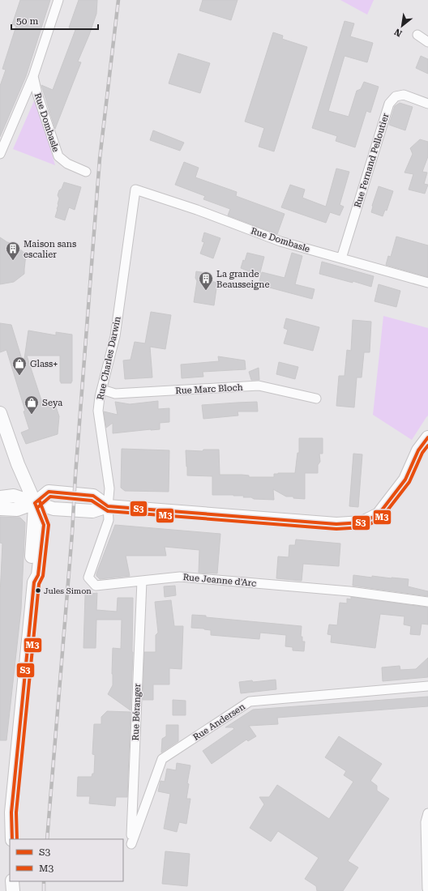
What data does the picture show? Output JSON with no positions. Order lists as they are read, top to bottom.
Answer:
{
  "streets": {
    "street": [
      "Rue Dombasle",
      "Rue Fernand Pelloutier",
      "Rue Charles Darwin",
      "Rue Marc Bloch",
      "Rue Jeanne d'Arc",
      "Rue Béranger",
      "Rue Andersen"
    ]
  },
  "crossings": [
    ["Rue Dombasle", "Rue Fernand Pelloutier"],
    ["Rue Dombasle", "Rue Charles Darwin"],
    ["Rue Charles Darwin", "Rue Marc Bloch"],
    ["Rue Charles Darwin", "Rue Jeanne d'Arc"],
    ["Rue Jeanne d'Arc", "Rue Béranger"],
    ["Rue Béranger", "Rue Andersen"]
  ],
  "places": {
    "building": ["Maison sans escalier", "La grande Beausseigne"],
    "shop": ["Glass+", "Seya"],
    "other": ["Jules Simon"]
  },
  "lines": ["transit line S3", "transit line M3"],
  "legend": ["S3", "M3"],
  "scale_bar": "50 m",
  "north": "bottom left"
}
